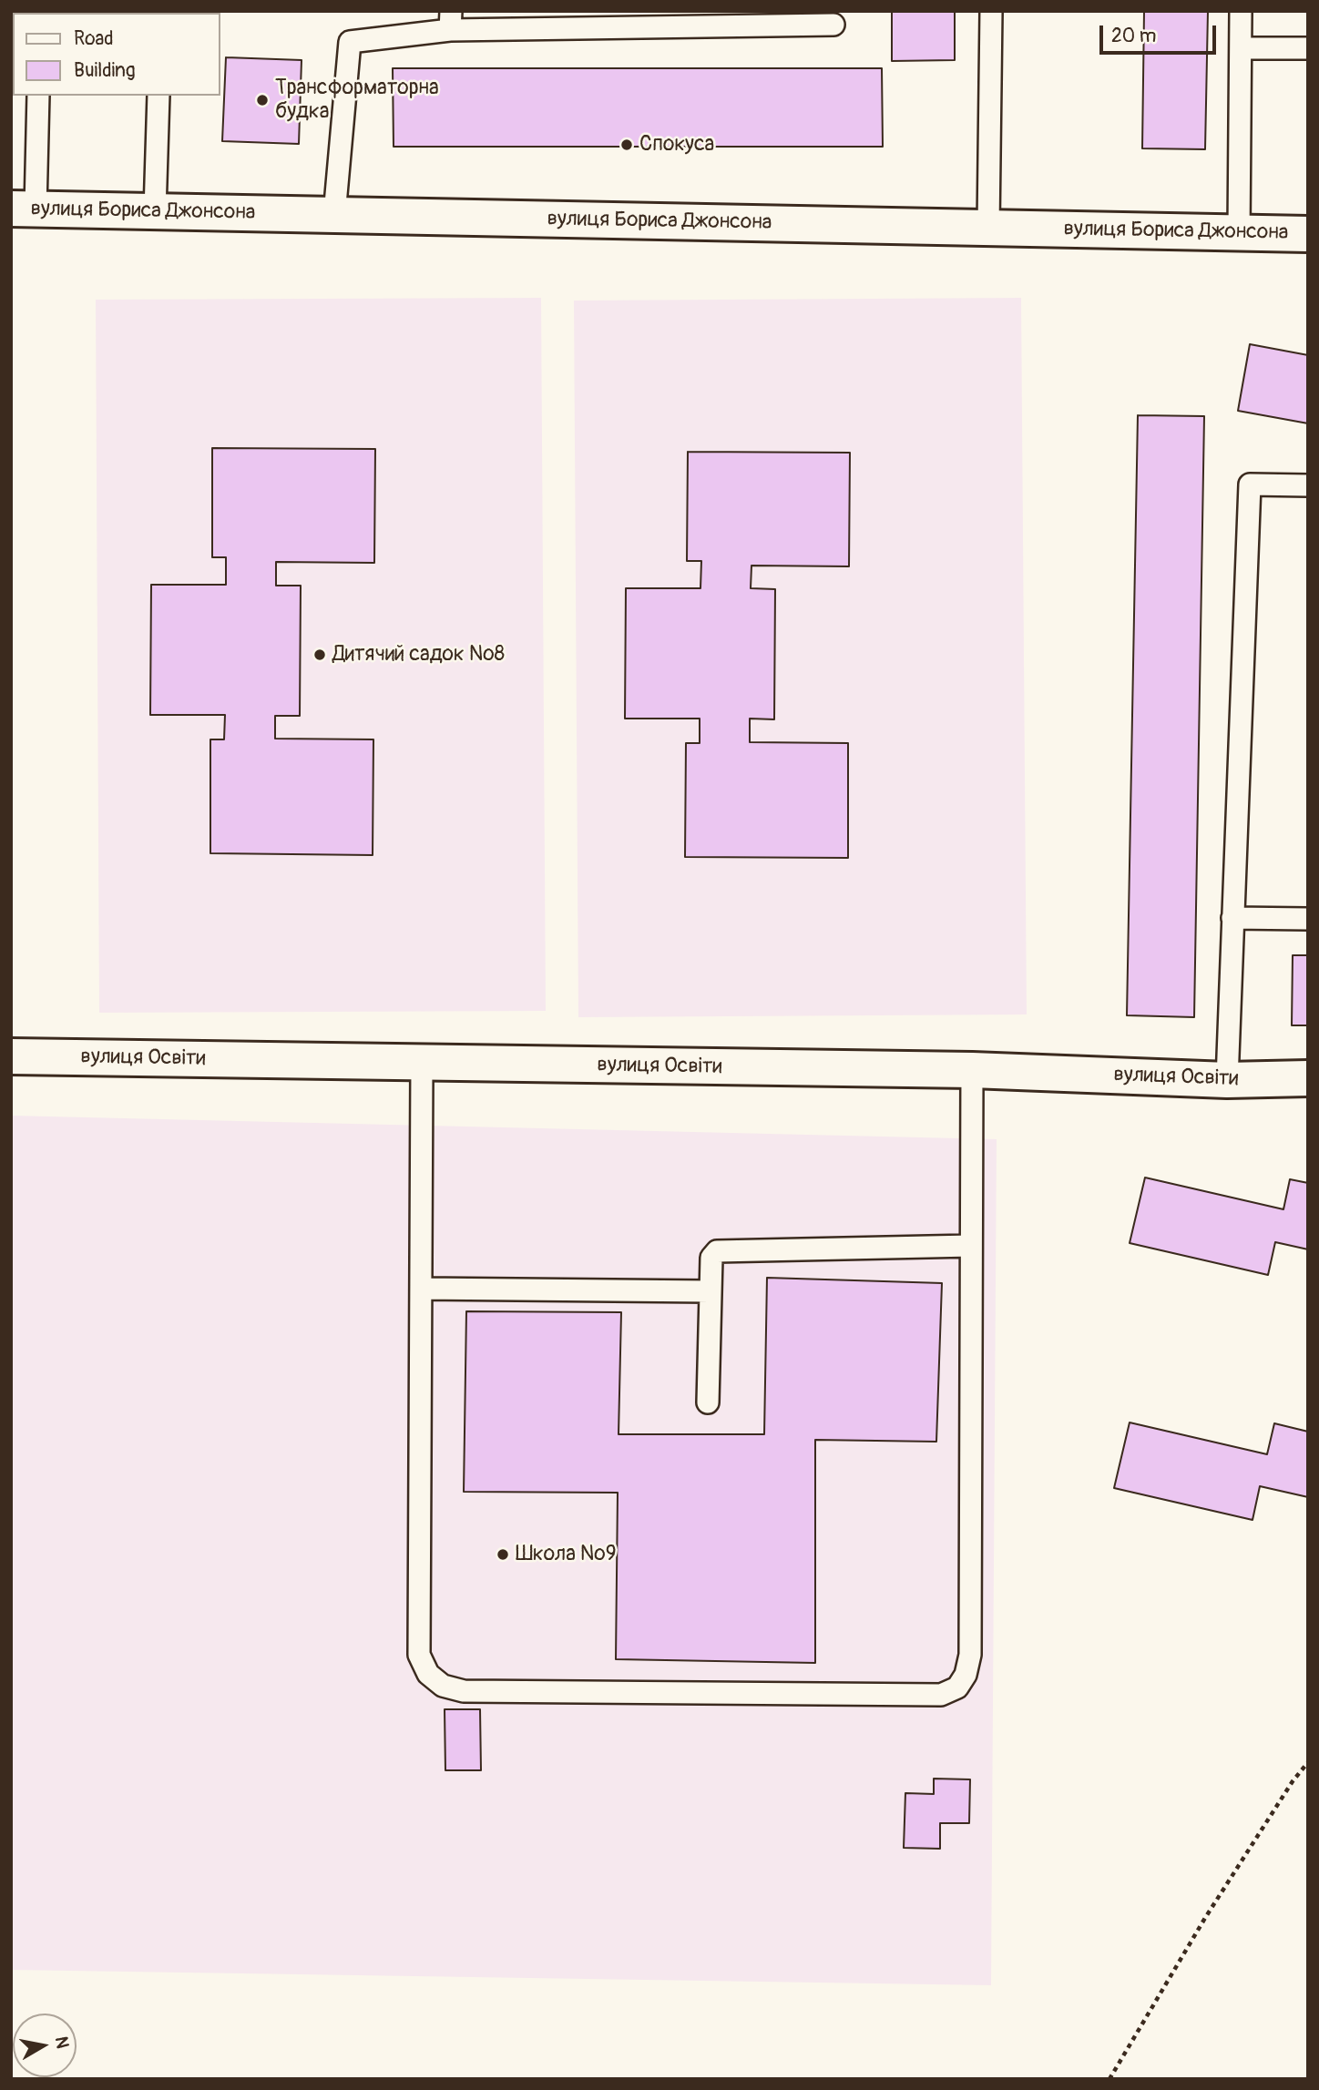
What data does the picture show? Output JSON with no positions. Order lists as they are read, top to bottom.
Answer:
{
  "streets": {
    "street": ["вулиця Бориса Джонсона", "вулиця Освіти"]
  },
  "places": [
    "Трансформаторна будка",
    "Спокуса",
    "Дитячий садок №8",
    "Школа №9"
  ],
  "legend": ["Road", "Building"],
  "scale_bar": "20 m",
  "north": "right"
}
